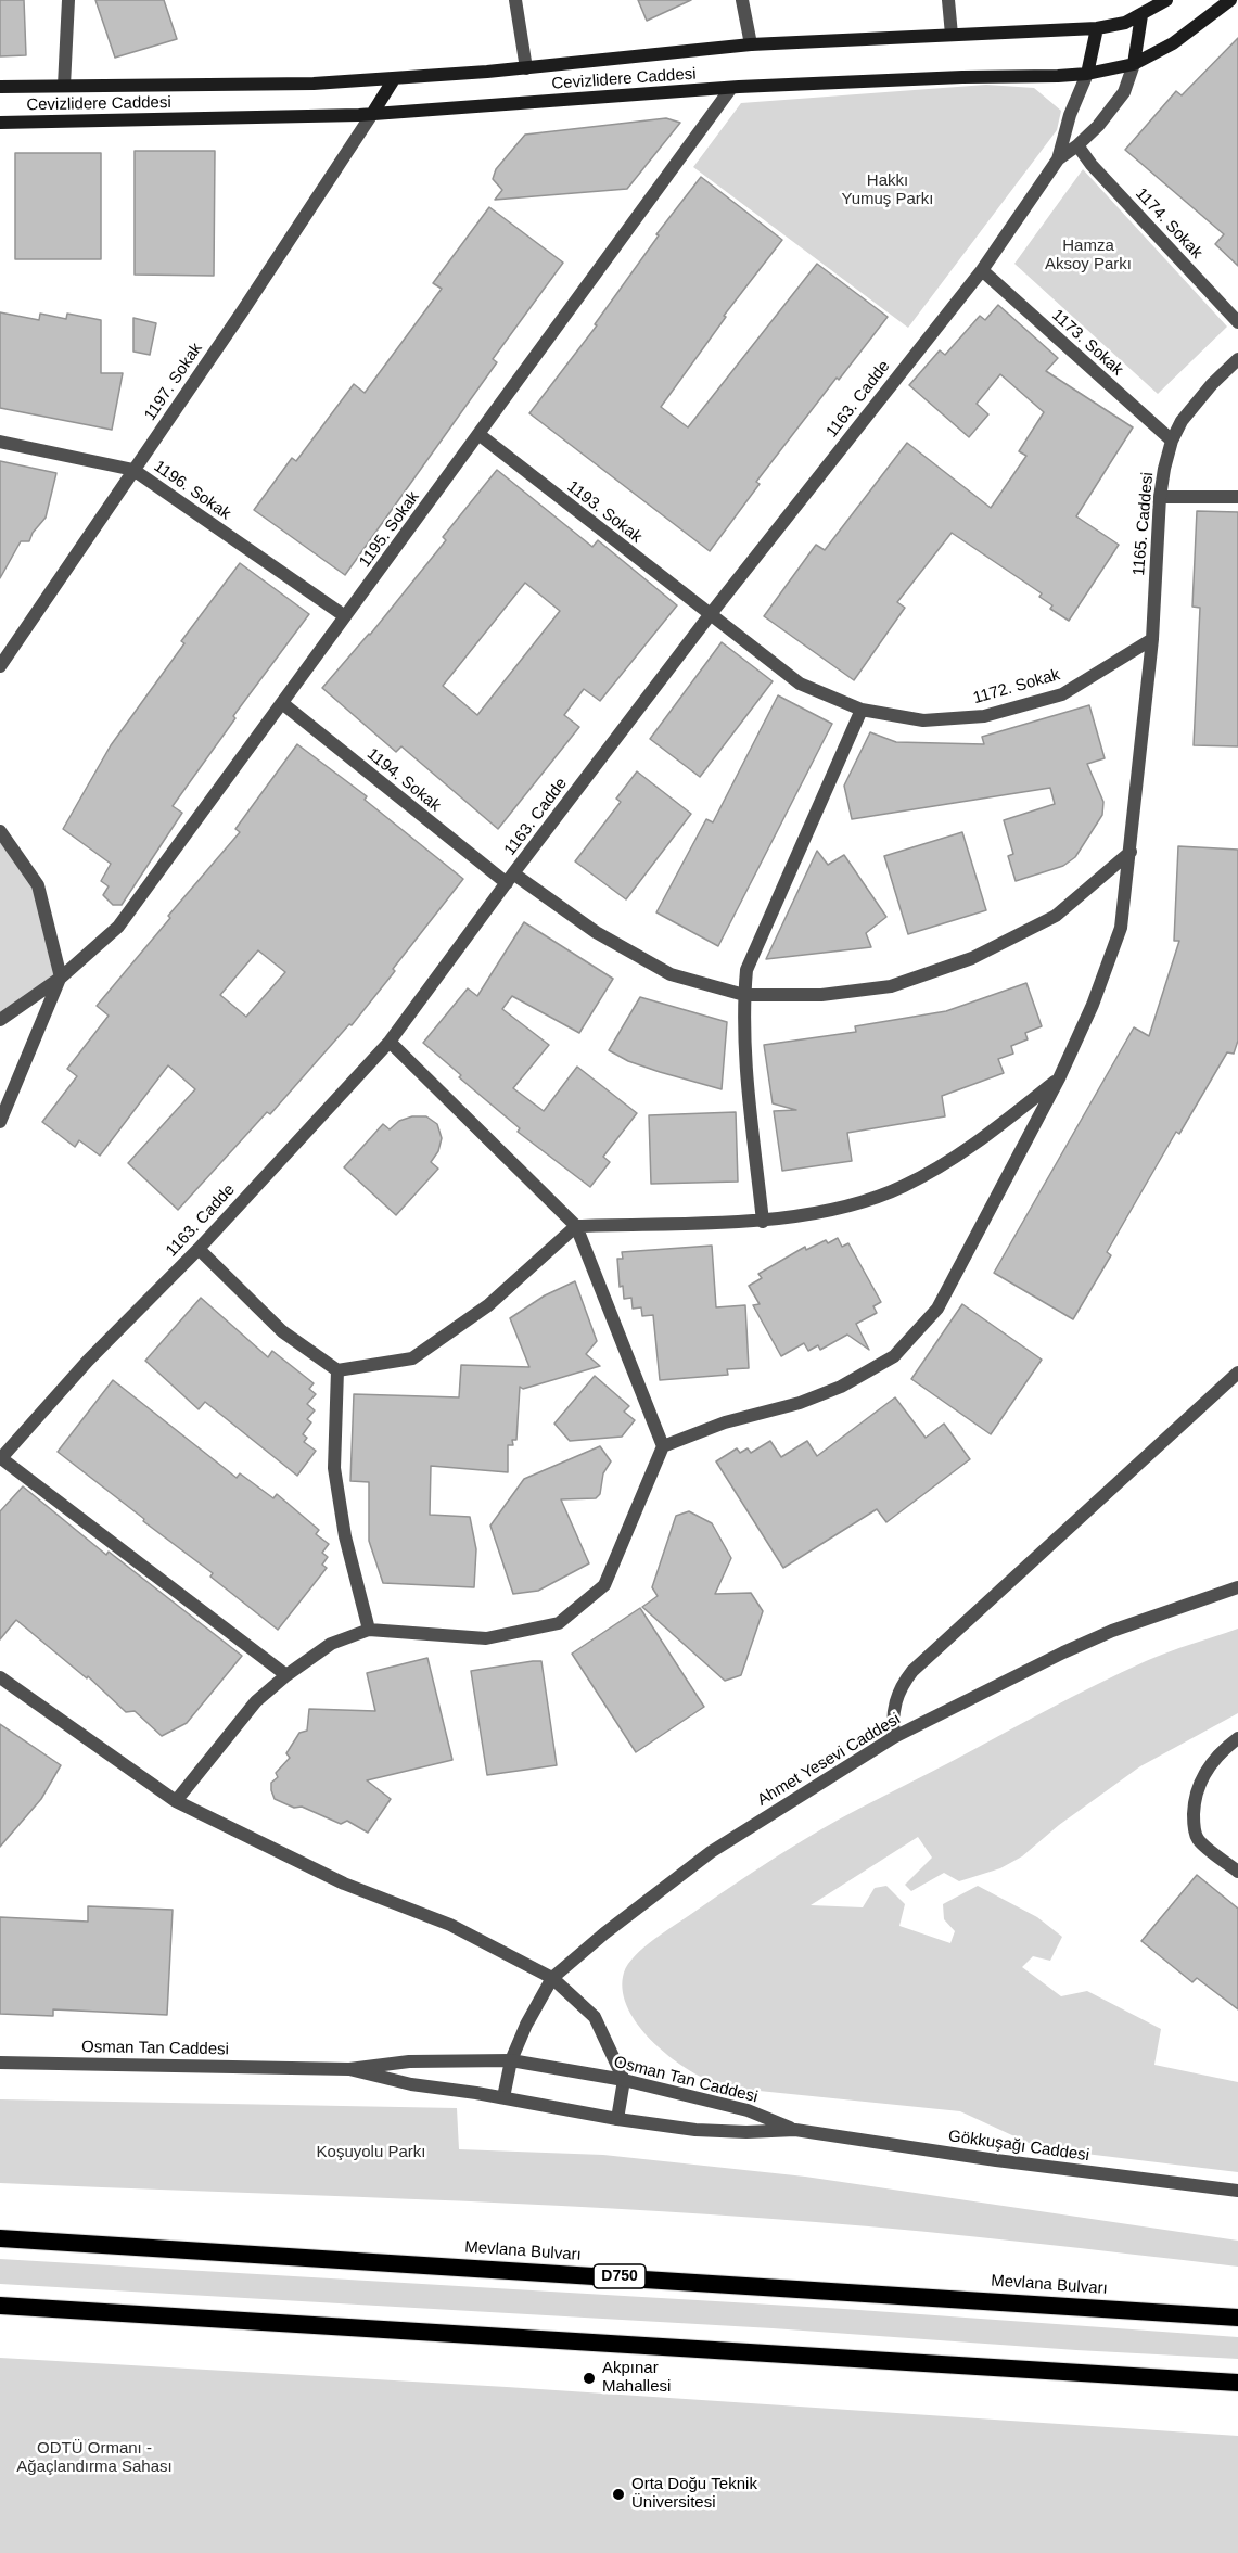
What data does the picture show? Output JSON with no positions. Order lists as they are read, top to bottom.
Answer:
{
  "streets": {
    "highway": ["Mevlana Bulvarı", "D750"],
    "main road": ["Cevizlidere Caddesi"],
    "street": [
      "1174. Sokak",
      "1173. Sokak",
      "1197. Sokak",
      "1163. Cadde",
      "1196. Sokak",
      "1193. Sokak",
      "1165. Caddesi",
      "1195. Sokak",
      "1172. Sokak",
      "1194. Sokak",
      "Ahmet Yesevi Caddesi",
      "Osman Tan Caddesi",
      "Gökkuşağı Caddesi"
    ]
  },
  "crossings": [
    ["Cevizlidere Caddesi", "1197. Sokak"],
    ["Cevizlidere Caddesi", "1163. Cadde"],
    ["Cevizlidere Caddesi", "1195. Sokak"],
    ["1174. Sokak", "1163. Cadde"],
    ["1173. Sokak", "1163. Cadde"],
    ["1173. Sokak", "1165. Caddesi"],
    ["1197. Sokak", "1196. Sokak"],
    ["1163. Cadde", "1193. Sokak"],
    ["1163. Cadde", "1172. Sokak"],
    ["1163. Cadde", "1194. Sokak"],
    ["1196. Sokak", "1195. Sokak"],
    ["1193. Sokak", "1195. Sokak"],
    ["1193. Sokak", "1172. Sokak"],
    ["1165. Caddesi", "1172. Sokak"],
    ["1165. Caddesi", "1194. Sokak"],
    ["1195. Sokak", "1194. Sokak"],
    ["Ahmet Yesevi Caddesi", "Osman Tan Caddesi"],
    ["Osman Tan Caddesi", "Gökkuşağı Caddesi"]
  ],
  "parks": [
    "Hakkı Yumuş Parkı",
    "Hamza Aksoy Parkı",
    "Koşuyolu Parkı",
    "ODTÜ Ormanı - Ağaçlandırma Sahası"
  ],
  "places": ["Akpınar Mahallesi", "Orta Doğu Teknik Üniversitesi"]
}
